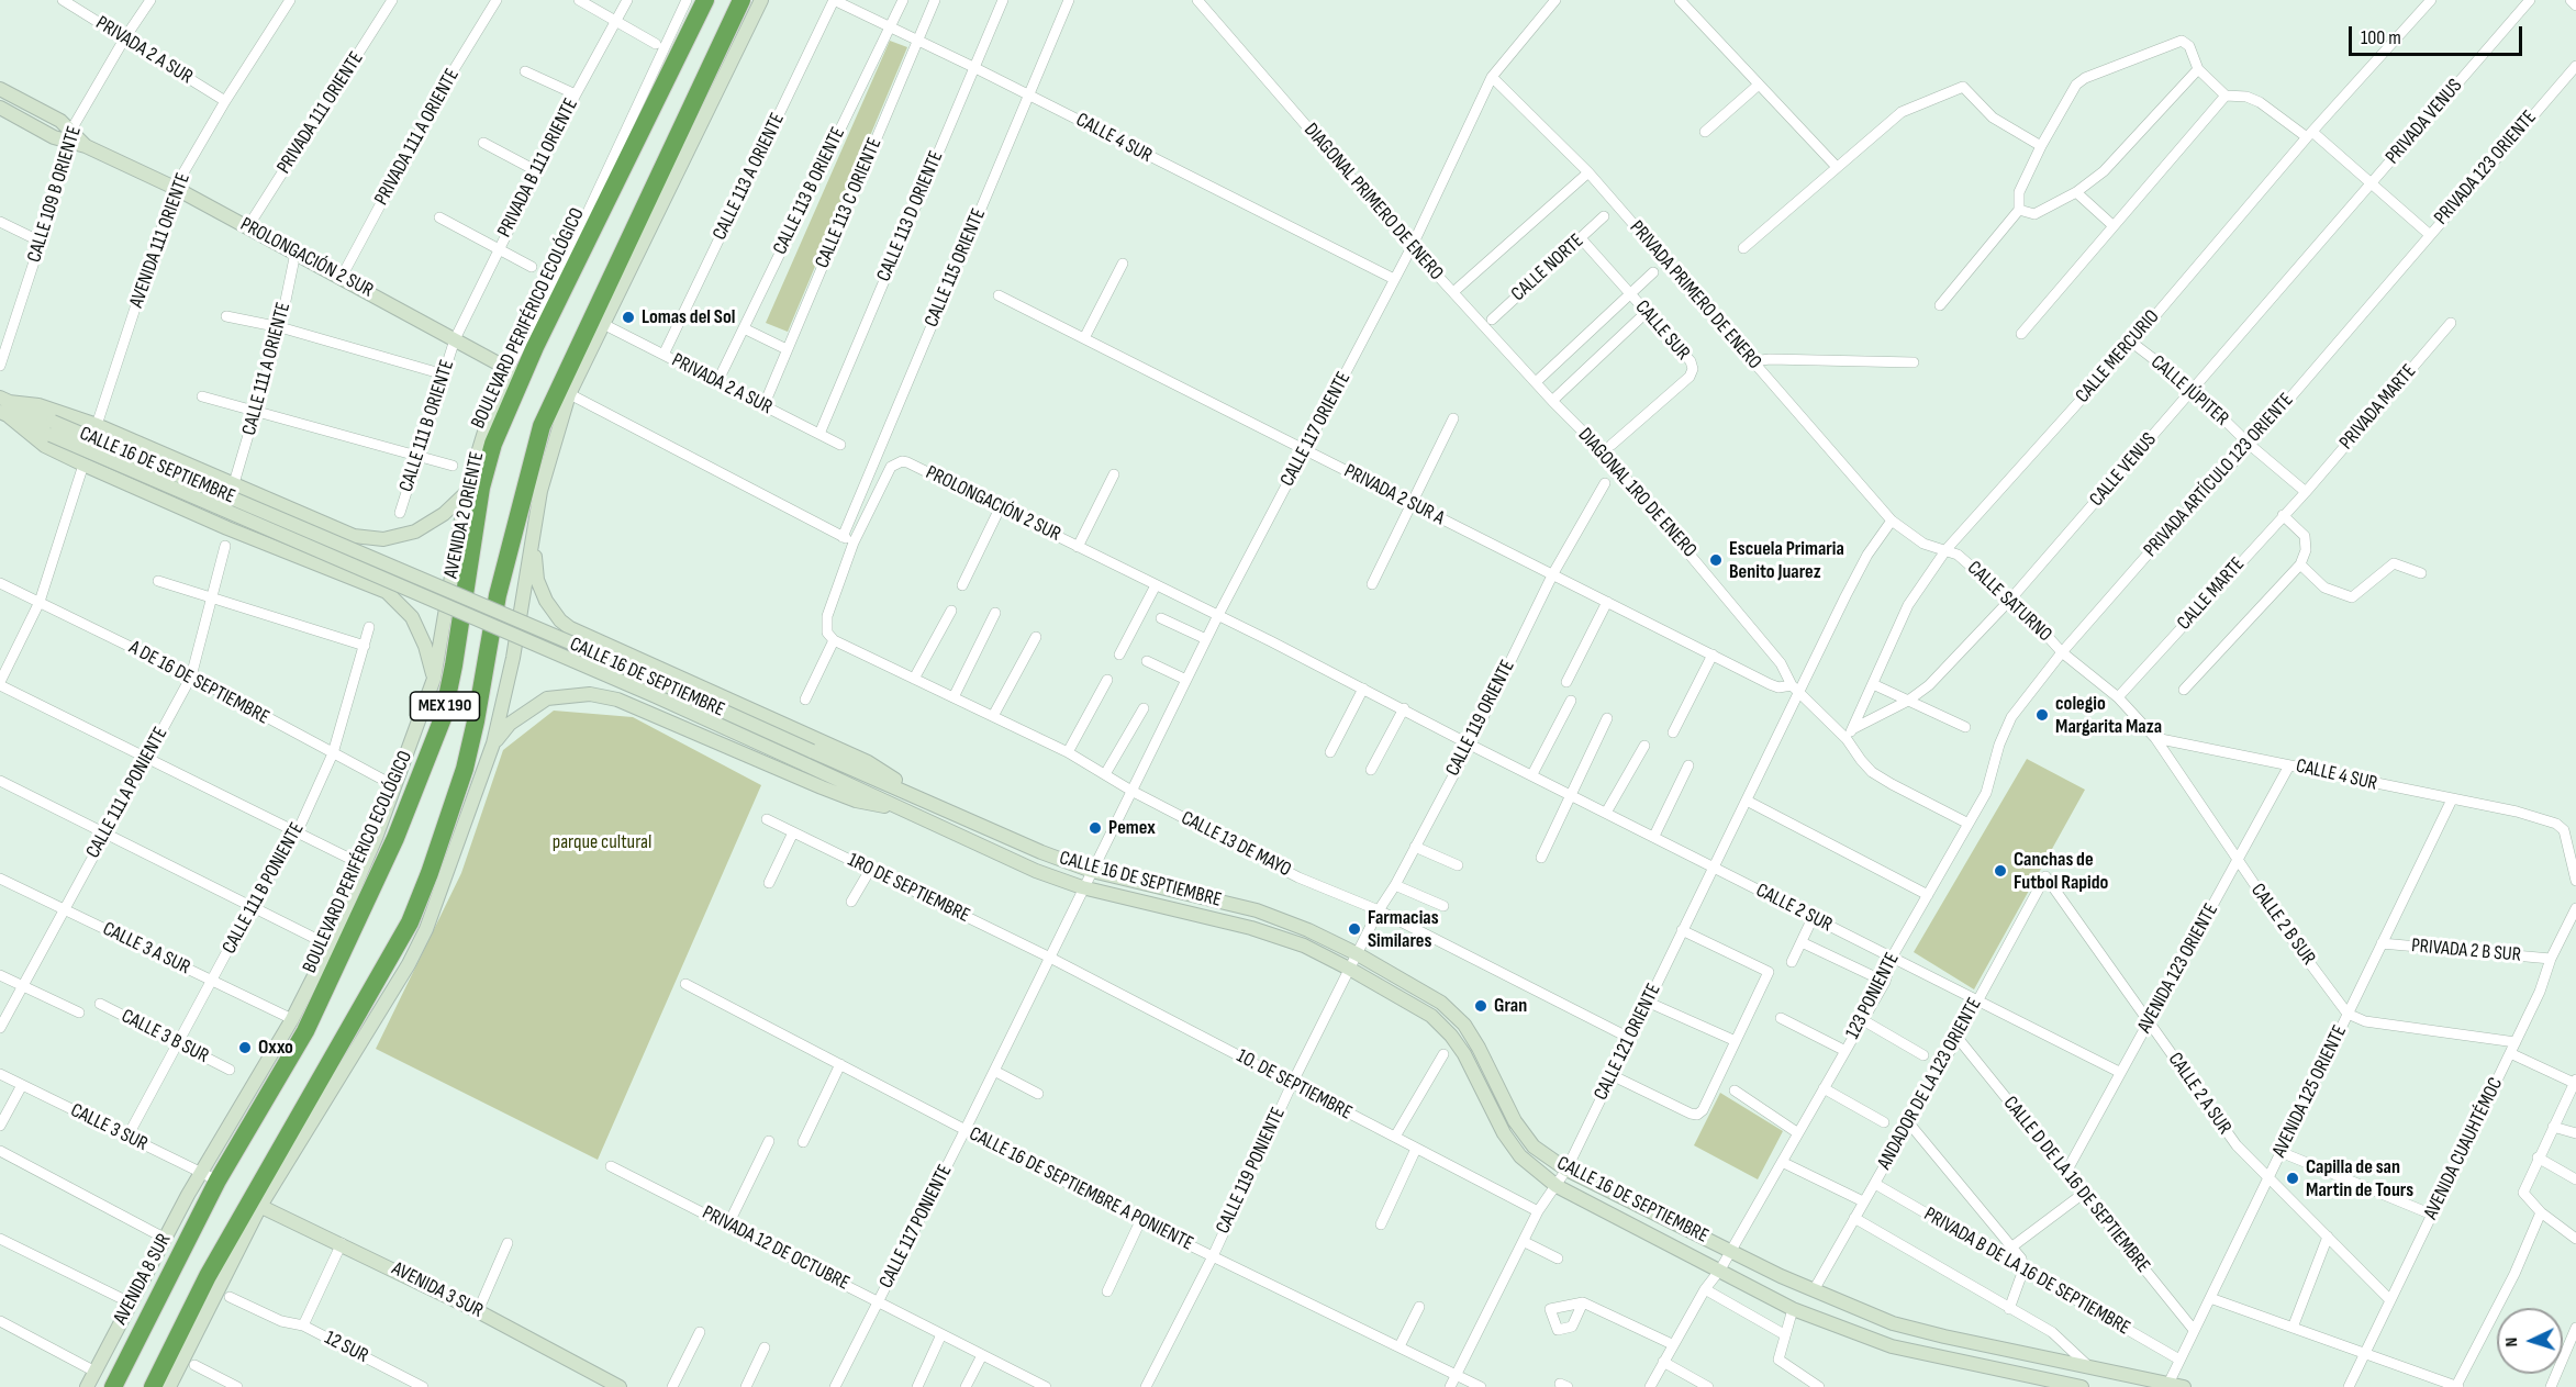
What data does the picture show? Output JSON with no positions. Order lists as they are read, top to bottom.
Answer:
{
  "streets": {
    "highway": ["BOULEVARD PERIFÉRICO ECOLÓGICO", "MEX 190"],
    "main road": [
      "PROLONGACIÓN 2 SUR",
      "CALLE 16 DE SEPTIEMBRE",
      "AVENIDA 2 ORIENTE",
      "AVENIDA 8 SUR",
      "AVENIDA 3 SUR"
    ],
    "street": [
      "PRIVADA 2 A SUR",
      "PRIVADA 111 ORIENTE",
      "PRIVADA VENUS",
      "PRIVADA 111 A ORIENTE",
      "CALLE 4 SUR",
      "PRIVADA B 111 ORIENTE",
      "PRIVADA 123 ORIENTE",
      "CALLE 113 A ORIENTE",
      "CALLE 113 B ORIENTE",
      "CALLE 109 B ORIENTE",
      "DIAGONAL PRIMERO DE ENERO",
      "CALLE 113 C ORIENTE",
      "CALLE 113 D ORIENTE",
      "AVENIDA 111 ORIENTE",
      "CALLE 115 ORIENTE",
      "CALLE NORTE",
      "PRIVADA PRIMERO DE ENERO",
      "CALLE SUR",
      "CALLE MERCURIO",
      "CALLE 111 A ORIENTE",
      "CALLE JÚPITER",
      "PRIVADA MARTE",
      "CALLE 111 B ORIENTE",
      "CALLE 117 ORIENTE",
      "CALLE VENUS",
      "PRIVADA ARTÍCULO 123 ORIENTE",
      "DIAGONAL 1RO DE ENERO",
      "PRIVADA 2 SUR A",
      "CALLE MARTE",
      "CALLE SATURNO",
      "A DE 16 DE SEPTIEMBRE",
      "CALLE 119 ORIENTE",
      "CALLE 111 A PONIENTE",
      "CALLE 13 DE MAYO",
      "CALLE 111 B PONIENTE",
      "1RO DE SEPTIEMBRE",
      "CALLE 2 SUR",
      "CALLE 2 B SUR",
      "CALLE 3 A SUR",
      "PRIVADA 2 B SUR",
      "AVENIDA 123 ORIENTE",
      "123 PONIENTE",
      "CALLE 3 B SUR",
      "CALLE 121 ORIENTE",
      "ANDADOR DE LA 123 ORIENTE",
      "1O. DE SEPTIEMBRE",
      "AVENIDA 125 ORIENTE",
      "CALLE 2 A SUR",
      "CALLE 3 SUR",
      "AVENIDA CUAUHTÉMOC",
      "CALLE 119 PONIENTE",
      "CALLE D DE LA 16 DE SEPTIEMBRE",
      "CALLE 16 DE SEPTIEMBRE A PONIENTE",
      "CALLE 117 PONIENTE",
      "PRIVADA 12 DE OCTUBRE",
      "PRIVADA B DE LA 16 DE SEPTIEMBRE",
      "12 SUR"
    ]
  },
  "crossings": [
    ["PRIVADA 2 A SUR", "CALLE 113 A ORIENTE"],
    ["PRIVADA 2 A SUR", "CALLE 113 B ORIENTE"],
    ["PRIVADA 2 A SUR", "CALLE 109 B ORIENTE"],
    ["PRIVADA 2 A SUR", "CALLE 113 C ORIENTE"],
    ["PRIVADA 2 A SUR", "CALLE 113 D ORIENTE"],
    ["PRIVADA 2 A SUR", "AVENIDA 111 ORIENTE"],
    ["PRIVADA 111 ORIENTE", "PROLONGACIÓN 2 SUR"],
    ["PRIVADA VENUS", "CALLE VENUS"],
    ["PRIVADA 111 A ORIENTE", "PROLONGACIÓN 2 SUR"],
    ["CALLE 4 SUR", "CALLE 113 A ORIENTE"],
    ["CALLE 4 SUR", "CALLE 113 B ORIENTE"],
    ["CALLE 4 SUR", "CALLE 113 C ORIENTE"],
    ["CALLE 4 SUR", "CALLE 113 D ORIENTE"],
    ["CALLE 4 SUR", "CALLE 115 ORIENTE"],
    ["CALLE 4 SUR", "CALLE 117 ORIENTE"],
    ["CALLE 4 SUR", "CALLE 2 B SUR"],
    ["CALLE 4 SUR", "AVENIDA 123 ORIENTE"],
    ["CALLE 4 SUR", "AVENIDA 125 ORIENTE"],
    ["PRIVADA B 111 ORIENTE", "PROLONGACIÓN 2 SUR"],
    ["PRIVADA B 111 ORIENTE", "CALLE 111 B ORIENTE"],
    ["PRIVADA 123 ORIENTE", "PRIVADA ARTÍCULO 123 ORIENTE"],
    ["CALLE 109 B ORIENTE", "PROLONGACIÓN 2 SUR"],
    ["DIAGONAL PRIMERO DE ENERO", "CALLE 117 ORIENTE"],
    ["DIAGONAL PRIMERO DE ENERO", "DIAGONAL 1RO DE ENERO"],
    ["AVENIDA 111 ORIENTE", "PROLONGACIÓN 2 SUR"],
    ["PROLONGACIÓN 2 SUR", "BOULEVARD PERIFÉRICO ECOLÓGICO"],
    ["PROLONGACIÓN 2 SUR", "CALLE 111 A ORIENTE"],
    ["PROLONGACIÓN 2 SUR", "CALLE 111 B ORIENTE"],
    ["PROLONGACIÓN 2 SUR", "CALLE 117 ORIENTE"],
    ["PROLONGACIÓN 2 SUR", "AVENIDA 2 ORIENTE"],
    ["PROLONGACIÓN 2 SUR", "CALLE 119 ORIENTE"],
    ["PROLONGACIÓN 2 SUR", "CALLE 2 SUR"],
    ["CALLE NORTE", "CALLE SUR"],
    ["PRIVADA PRIMERO DE ENERO", "CALLE 117 ORIENTE"],
    ["PRIVADA PRIMERO DE ENERO", "CALLE SATURNO"],
    ["PRIVADA PRIMERO DE ENERO", "CALLE 121 ORIENTE"],
    ["BOULEVARD PERIFÉRICO ECOLÓGICO", "AVENIDA 2 ORIENTE"],
    ["BOULEVARD PERIFÉRICO ECOLÓGICO", "CALLE 3 SUR"],
    ["BOULEVARD PERIFÉRICO ECOLÓGICO", "AVENIDA 8 SUR"],
    ["CALLE MERCURIO", "CALLE JÚPITER"],
    ["CALLE MERCURIO", "CALLE VENUS"],
    ["CALLE MERCURIO", "DIAGONAL 1RO DE ENERO"],
    ["CALLE MERCURIO", "CALLE SATURNO"],
    ["CALLE JÚPITER", "PRIVADA MARTE"],
    ["CALLE JÚPITER", "CALLE VENUS"],
    ["CALLE JÚPITER", "PRIVADA ARTÍCULO 123 ORIENTE"],
    ["CALLE JÚPITER", "CALLE MARTE"],
    ["PRIVADA MARTE", "CALLE MARTE"],
    ["CALLE 117 ORIENTE", "CALLE 16 DE SEPTIEMBRE"],
    ["CALLE 117 ORIENTE", "PRIVADA 2 SUR A"],
    ["CALLE 117 ORIENTE", "CALLE 13 DE MAYO"],
    ["CALLE 117 ORIENTE", "CALLE 117 PONIENTE"],
    ["CALLE 16 DE SEPTIEMBRE", "CALLE 119 ORIENTE"],
    ["CALLE 16 DE SEPTIEMBRE", "123 PONIENTE"],
    ["CALLE 16 DE SEPTIEMBRE", "CALLE 121 ORIENTE"],
    ["CALLE 16 DE SEPTIEMBRE", "ANDADOR DE LA 123 ORIENTE"],
    ["CALLE 16 DE SEPTIEMBRE", "AVENIDA 125 ORIENTE"],
    ["CALLE 16 DE SEPTIEMBRE", "CALLE 119 PONIENTE"],
    ["CALLE 16 DE SEPTIEMBRE", "CALLE 117 PONIENTE"],
    ["CALLE VENUS", "CALLE SATURNO"],
    ["PRIVADA ARTÍCULO 123 ORIENTE", "CALLE SATURNO"],
    ["PRIVADA ARTÍCULO 123 ORIENTE", "123 PONIENTE"],
    ["DIAGONAL 1RO DE ENERO", "PRIVADA 2 SUR A"],
    ["DIAGONAL 1RO DE ENERO", "CALLE 121 ORIENTE"],
    ["PRIVADA 2 SUR A", "CALLE 119 ORIENTE"],
    ["PRIVADA 2 SUR A", "CALLE 121 ORIENTE"],
    ["AVENIDA 2 ORIENTE", "A DE 16 DE SEPTIEMBRE"],
    ["AVENIDA 2 ORIENTE", "AVENIDA 8 SUR"],
    ["CALLE MARTE", "CALLE SATURNO"],
    ["CALLE MARTE", "CALLE 2 B SUR"],
    ["CALLE SATURNO", "CALLE 2 B SUR"],
    ["CALLE SATURNO", "CALLE 121 ORIENTE"],
    ["A DE 16 DE SEPTIEMBRE", "CALLE 111 A PONIENTE"],
    ["A DE 16 DE SEPTIEMBRE", "CALLE 111 B PONIENTE"],
    ["MEX 190", "AVENIDA 3 SUR"],
    ["CALLE 119 ORIENTE", "CALLE 13 DE MAYO"],
    ["CALLE 119 ORIENTE", "CALLE 2 SUR"],
    ["CALLE 119 ORIENTE", "CALLE 119 PONIENTE"],
    ["CALLE 111 A PONIENTE", "CALLE 3 A SUR"],
    ["CALLE 13 DE MAYO", "CALLE 121 ORIENTE"],
    ["CALLE 111 B PONIENTE", "CALLE 3 A SUR"],
    ["CALLE 111 B PONIENTE", "CALLE 3 B SUR"],
    ["CALLE 111 B PONIENTE", "CALLE 3 SUR"],
    ["1RO DE SEPTIEMBRE", "1O. DE SEPTIEMBRE"],
    ["1RO DE SEPTIEMBRE", "CALLE 117 PONIENTE"],
    ["CALLE 2 SUR", "AVENIDA 123 ORIENTE"],
    ["CALLE 2 SUR", "123 PONIENTE"],
    ["CALLE 2 SUR", "CALLE 121 ORIENTE"],
    ["CALLE 2 SUR", "ANDADOR DE LA 123 ORIENTE"],
    ["CALLE 2 B SUR", "AVENIDA 123 ORIENTE"],
    ["CALLE 2 B SUR", "AVENIDA 125 ORIENTE"],
    ["CALLE 3 A SUR", "AVENIDA 8 SUR"],
    ["PRIVADA 2 B SUR", "AVENIDA 125 ORIENTE"],
    ["PRIVADA 2 B SUR", "AVENIDA CUAUHTÉMOC"],
    ["AVENIDA 123 ORIENTE", "CALLE 2 A SUR"],
    ["AVENIDA 123 ORIENTE", "CALLE D DE LA 16 DE SEPTIEMBRE"],
    ["CALLE 121 ORIENTE", "1O. DE SEPTIEMBRE"],
    ["CALLE 121 ORIENTE", "CALLE 16 DE SEPTIEMBRE A PONIENTE"],
    ["ANDADOR DE LA 123 ORIENTE", "CALLE 2 A SUR"],
    ["ANDADOR DE LA 123 ORIENTE", "CALLE D DE LA 16 DE SEPTIEMBRE"],
    ["ANDADOR DE LA 123 ORIENTE", "PRIVADA B DE LA 16 DE SEPTIEMBRE"],
    ["1O. DE SEPTIEMBRE", "CALLE 119 PONIENTE"],
    ["1O. DE SEPTIEMBRE", "CALLE 117 PONIENTE"],
    ["AVENIDA 125 ORIENTE", "CALLE 2 A SUR"],
    ["AVENIDA 125 ORIENTE", "CALLE D DE LA 16 DE SEPTIEMBRE"],
    ["AVENIDA 125 ORIENTE", "PRIVADA B DE LA 16 DE SEPTIEMBRE"],
    ["CALLE 3 SUR", "AVENIDA 8 SUR"],
    ["CALLE 119 PONIENTE", "CALLE 16 DE SEPTIEMBRE A PONIENTE"],
    ["CALLE 16 DE SEPTIEMBRE A PONIENTE", "CALLE 117 PONIENTE"],
    ["CALLE 117 PONIENTE", "PRIVADA 12 DE OCTUBRE"]
  ],
  "parks": ["parque cultural"],
  "places": [
    "Lomas del Sol",
    "Escuela Primaria Benito Juarez",
    "colegio Margarita Maza",
    "Pemex",
    "Canchas de Futbol Rapido",
    "Farmacias Similares",
    "Gran",
    "Oxxo",
    "Capilla de san Martin de Tours"
  ],
  "scale_bar": "100 m",
  "north": "left"
}
